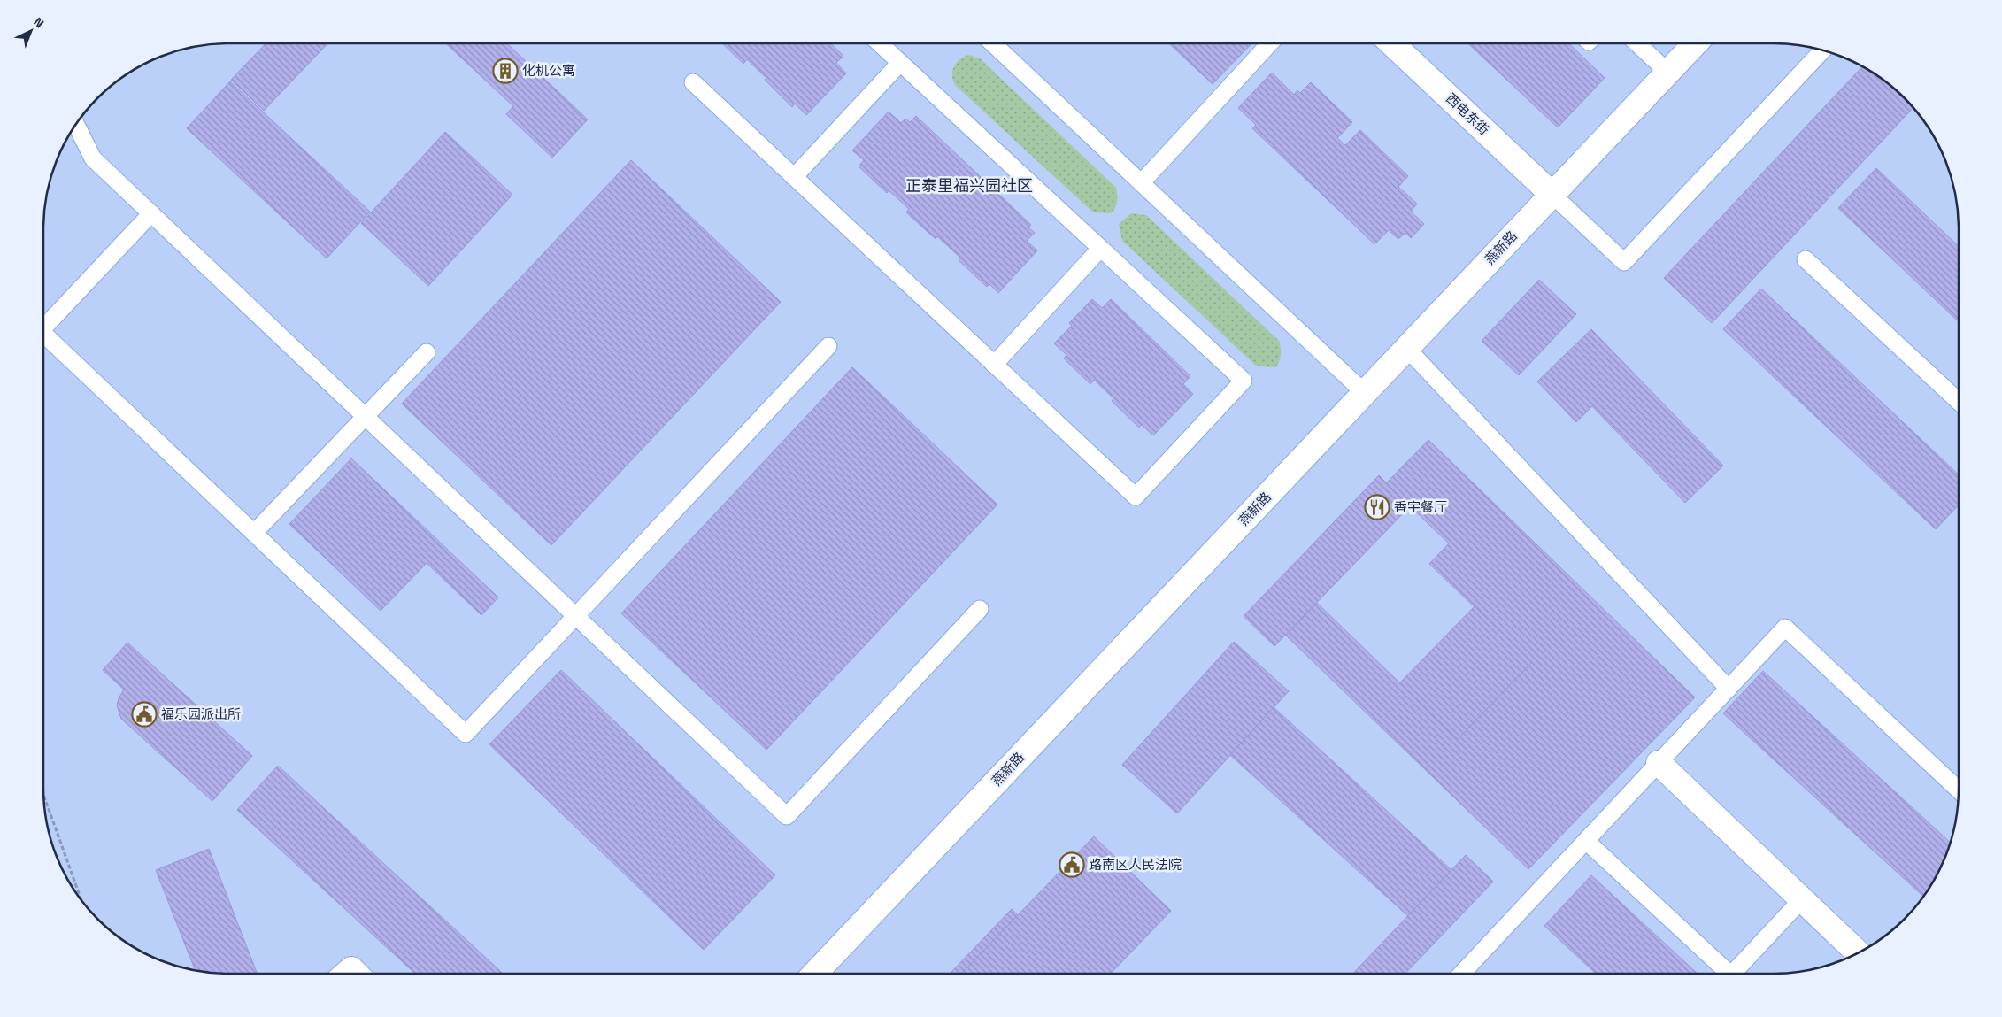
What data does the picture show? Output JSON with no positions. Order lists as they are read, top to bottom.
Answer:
{
  "streets": {
    "street": ["西电东街", "燕新路"]
  },
  "crossings": [
    ["西电东街", "燕新路"]
  ],
  "districts": ["正泰里福兴园社区"],
  "places": {
    "building": ["化机公寓"],
    "restaurant": ["香宇餐厅"],
    "public building": ["福乐园派出所", "路南区人民法院"]
  },
  "north": "top right"
}
